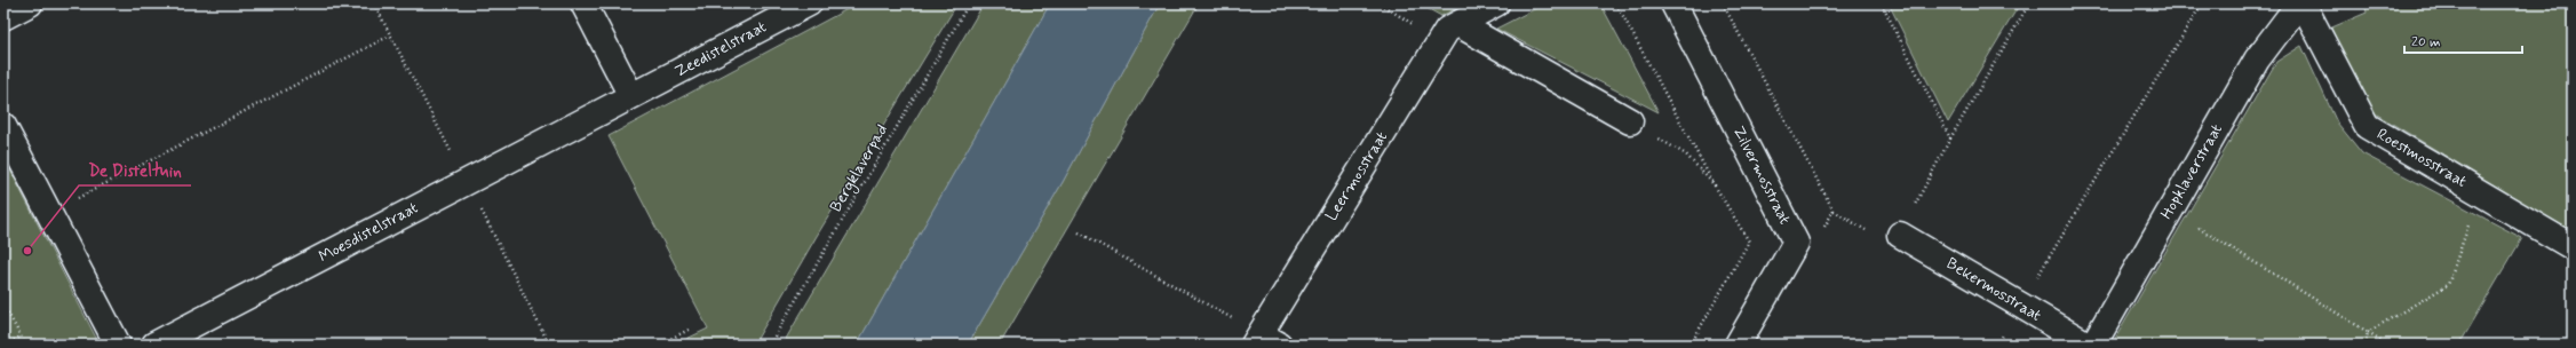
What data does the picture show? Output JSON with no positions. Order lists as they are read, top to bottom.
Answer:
{
  "streets": {
    "street": [
      "Zeedistelstraat",
      "Roestmosstraat",
      "Hopklaverstraat",
      "Zilvermosstraat",
      "Leermosstraat",
      "Moesdistelstraat",
      "Bekermosstraat"
    ],
    "path": ["Bergklaverpad"]
  },
  "crossings": [
    ["Zeedistelstraat", "Moesdistelstraat"],
    ["Roestmosstraat", "Hopklaverstraat"]
  ],
  "places": ["De Disteltuin"],
  "scale_bar": "20 m"
}
